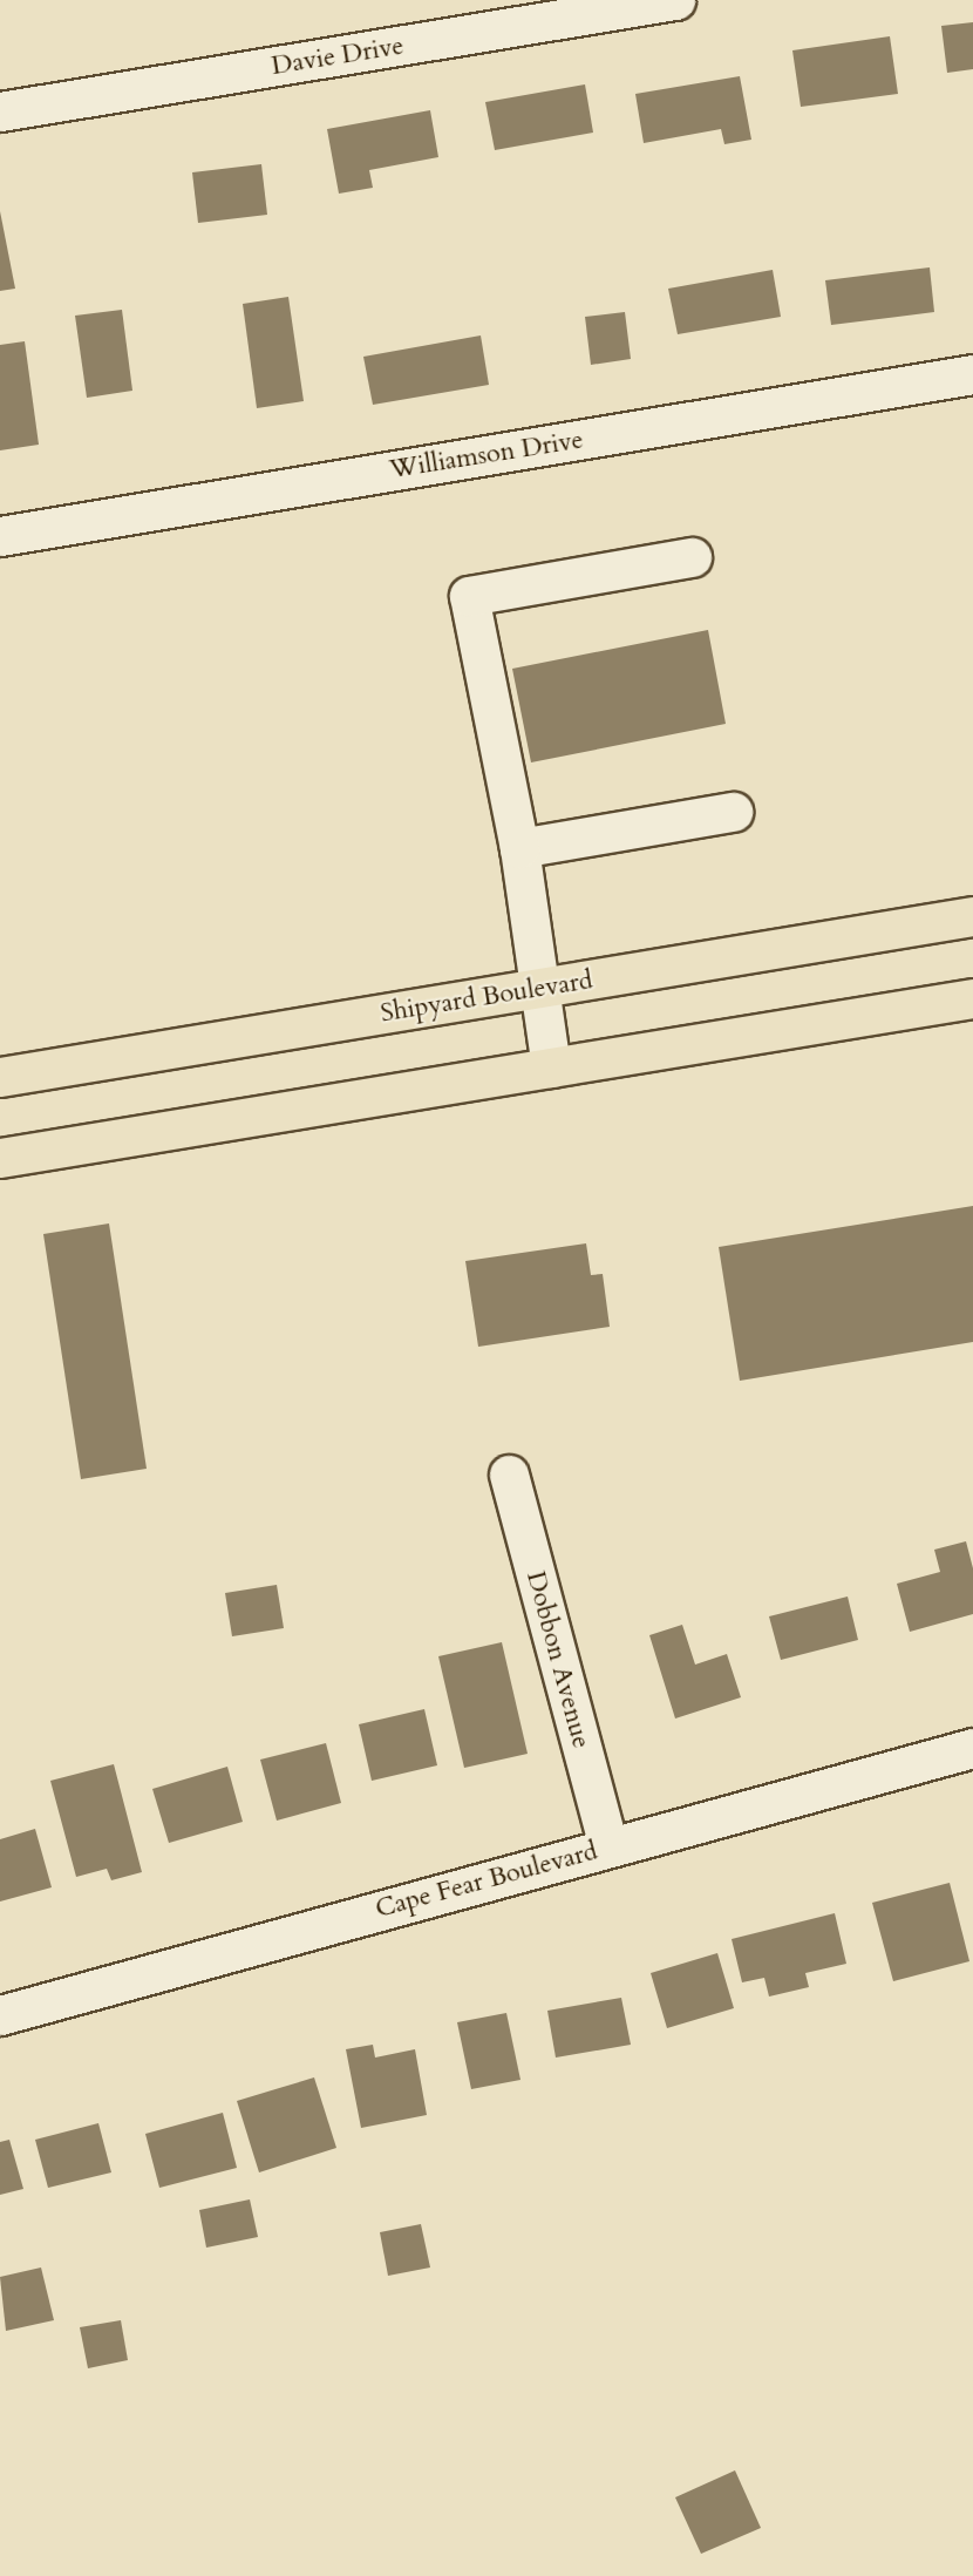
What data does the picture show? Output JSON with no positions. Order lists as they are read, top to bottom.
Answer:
{
  "streets": {
    "main road": ["Shipyard Boulevard"],
    "street": [
      "Davie Drive",
      "Williamson Drive",
      "Dobbon Avenue",
      "Cape Fear Boulevard"
    ]
  },
  "crossings": [
    ["Dobbon Avenue", "Cape Fear Boulevard"]
  ]
}
